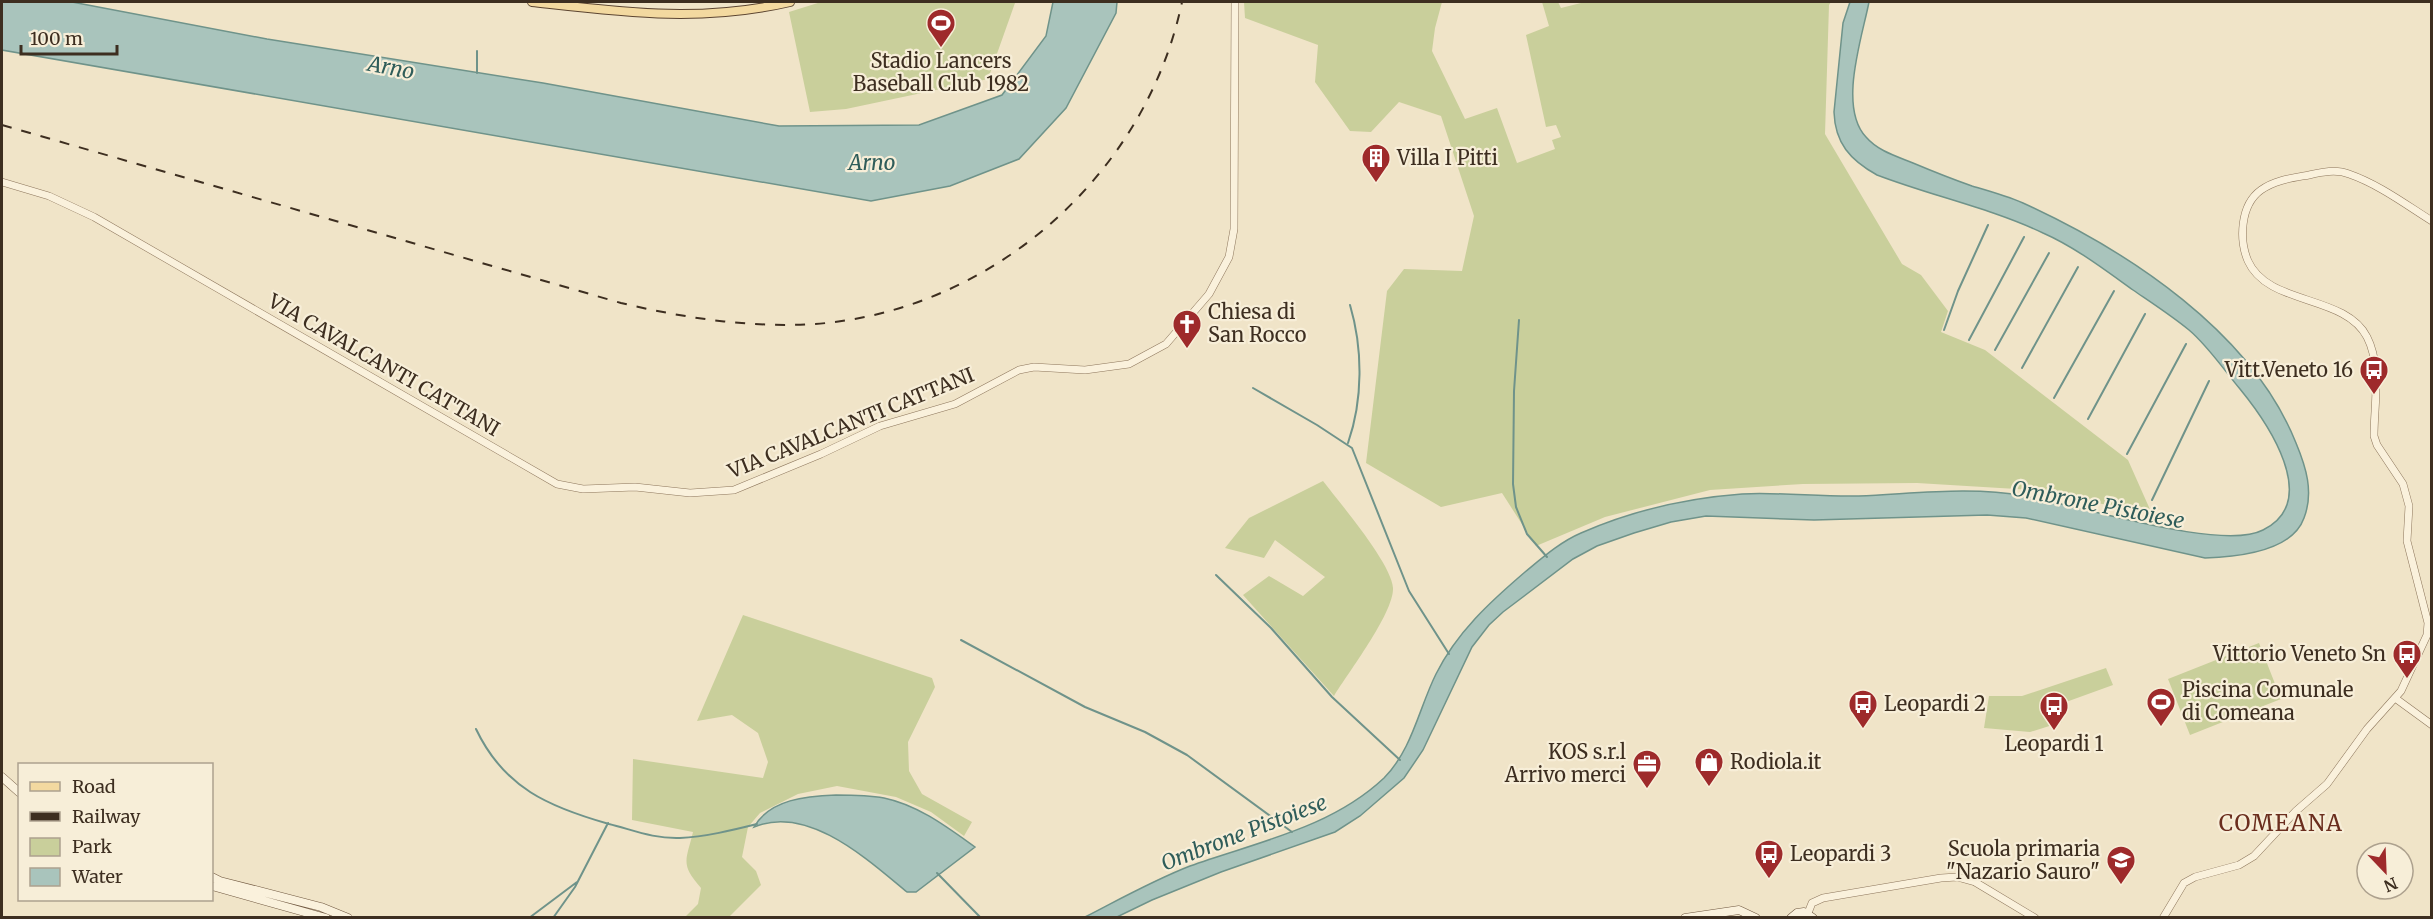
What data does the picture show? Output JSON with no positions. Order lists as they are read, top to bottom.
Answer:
{
  "streets": {
    "street": ["VIA CAVALCANTI CATTANI"]
  },
  "districts": ["COMEANA"],
  "water": ["Arno", "Ombrone Pistoiese"],
  "places": {
    "sports": ["Stadio Lancers Baseball Club 1982", "Piscina Comunale di Comeana"],
    "building": ["Villa I Pitti"],
    "church": ["Chiesa di San Rocco"],
    "bus stop": [
      "Vitt.Veneto 16",
      "Vittorio Veneto Sn",
      "Leopardi 2",
      "Leopardi 1",
      "Leopardi 3"
    ],
    "shop": ["Rodiola.it"],
    "office": ["KOS s.r.l Arrivo merci"],
    "school or university": ["Scuola primaria \"Nazario Sauro\""]
  },
  "legend": [
    "Road",
    "Railway",
    "Park",
    "Water"
  ],
  "scale_bar": "100 m",
  "north": "bottom right"
}
